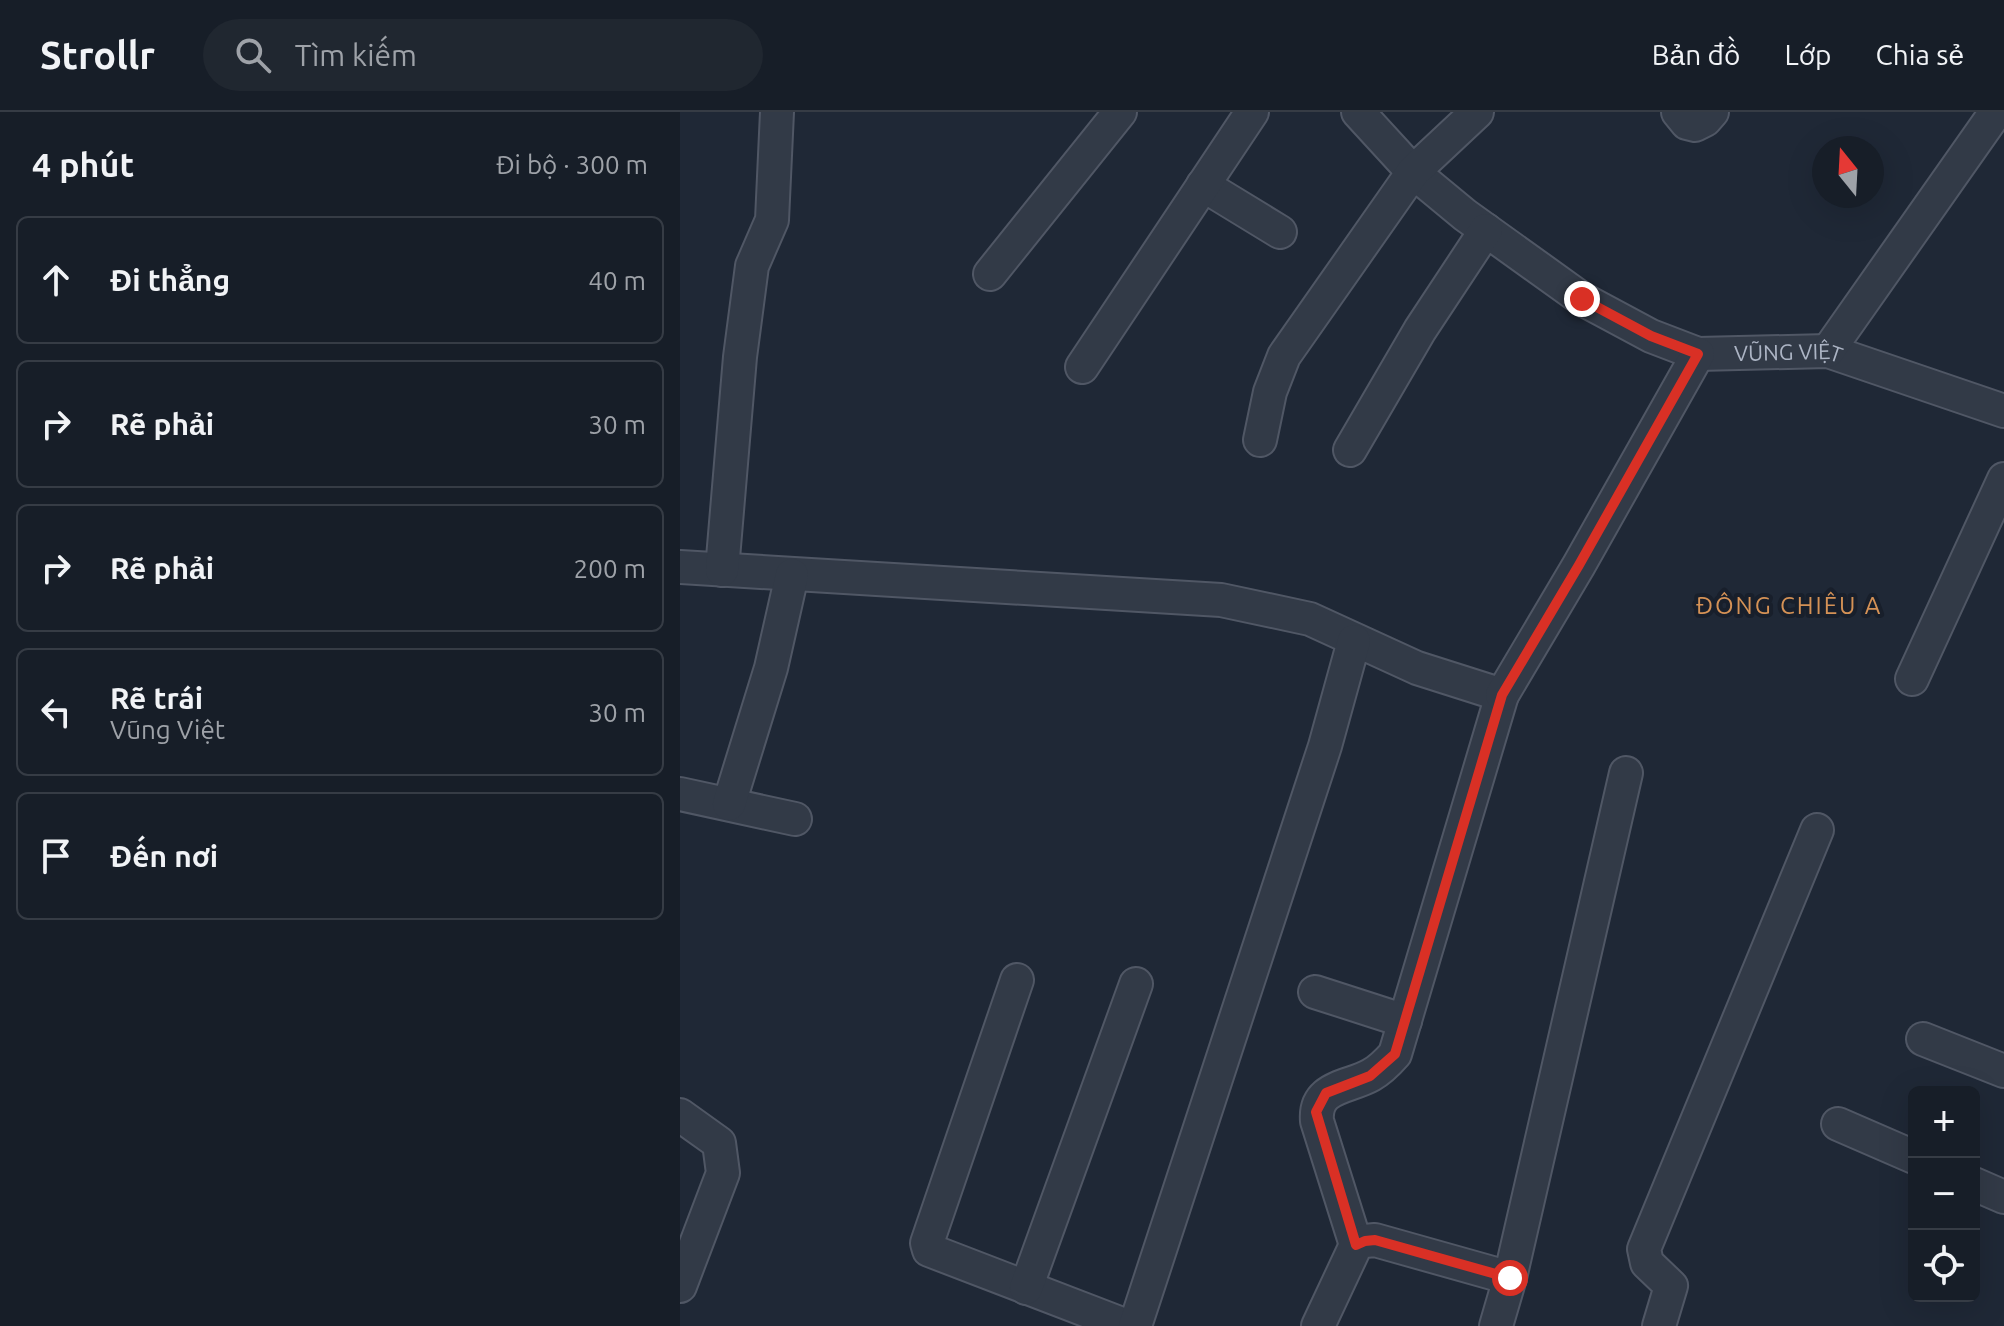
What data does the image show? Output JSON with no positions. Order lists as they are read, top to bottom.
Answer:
{
  "streets": {
    "street": ["VŨNG VIỆT"]
  },
  "districts": ["ĐÔNG CHIÊU A"],
  "north": "top",
  "page": {
    "header": "Strollr",
    "search": "Tìm kiếm",
    "nav": ["Bản đồ", "Lớp", "Chia sẻ"],
    "heading": ["4 phút", "Đi bộ · 300 m"],
    "list": [
      ["Đi thẳng", "40 m"],
      ["Rẽ phải", "30 m"],
      ["Rẽ phải", "200 m"],
      ["Rẽ trái", "Vũng Việt", "30 m"],
      "Đến nơi"
    ],
    "map_buttons": ["+", "−"]
  }
}
